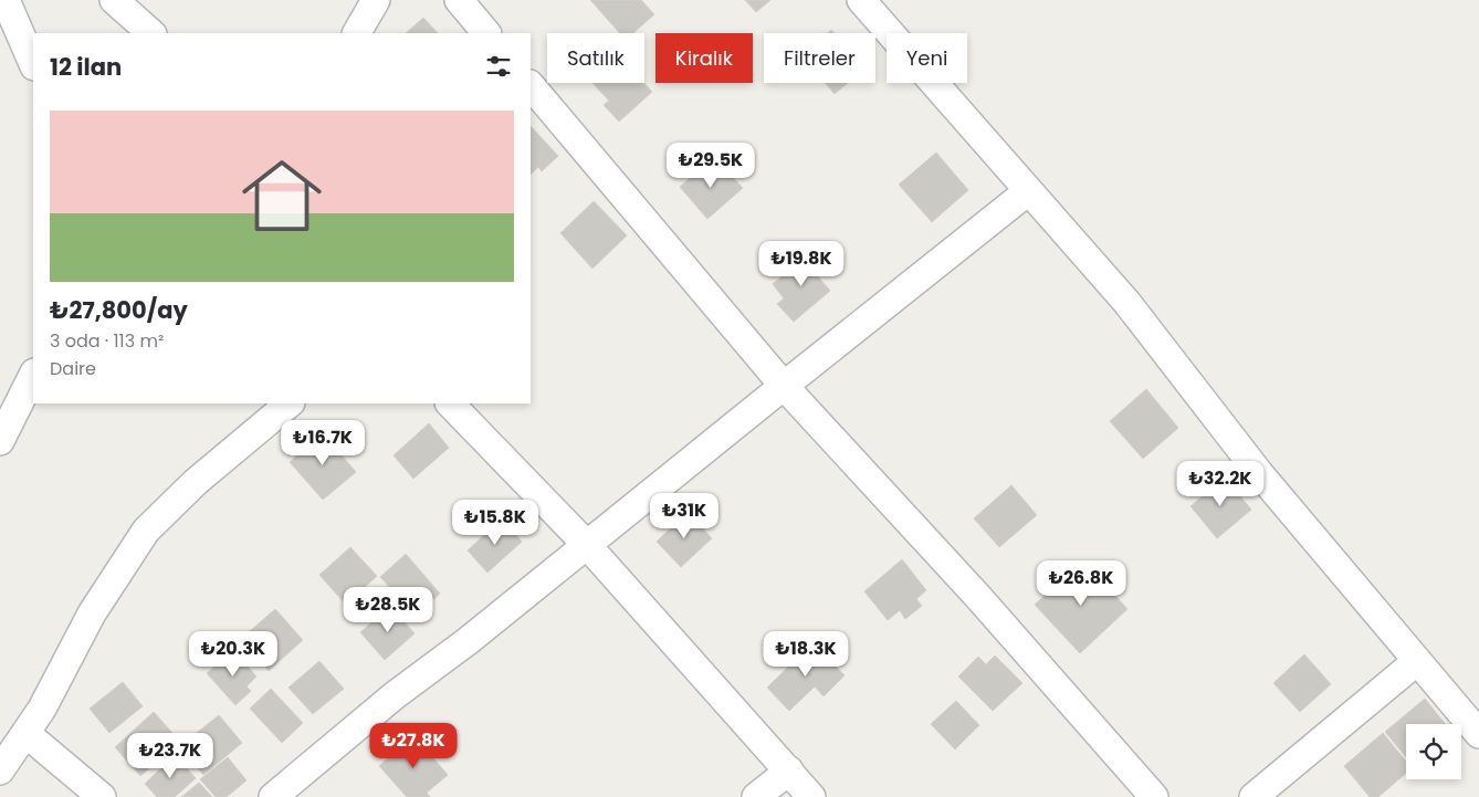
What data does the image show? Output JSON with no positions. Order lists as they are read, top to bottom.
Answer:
{
  "page": {
    "chip": [
      "Satılık",
      "Kiralık",
      "Filtreler",
      "Yeni"
    ],
    "heading": "12 ilan",
    "list": [
      {
        "name": "₺27,800/ay",
        "note": "3 oda · 113 m² · Daire"
      }
    ],
    "price": [
      "₺29.5K",
      "₺19.8K",
      "₺16.7K",
      "₺32.2K",
      "₺31K",
      "₺15.8K",
      "₺26.8K",
      "₺28.5K",
      "₺20.3K",
      "₺18.3K",
      "₺27.8K",
      "₺23.7K"
    ]
  }
}
